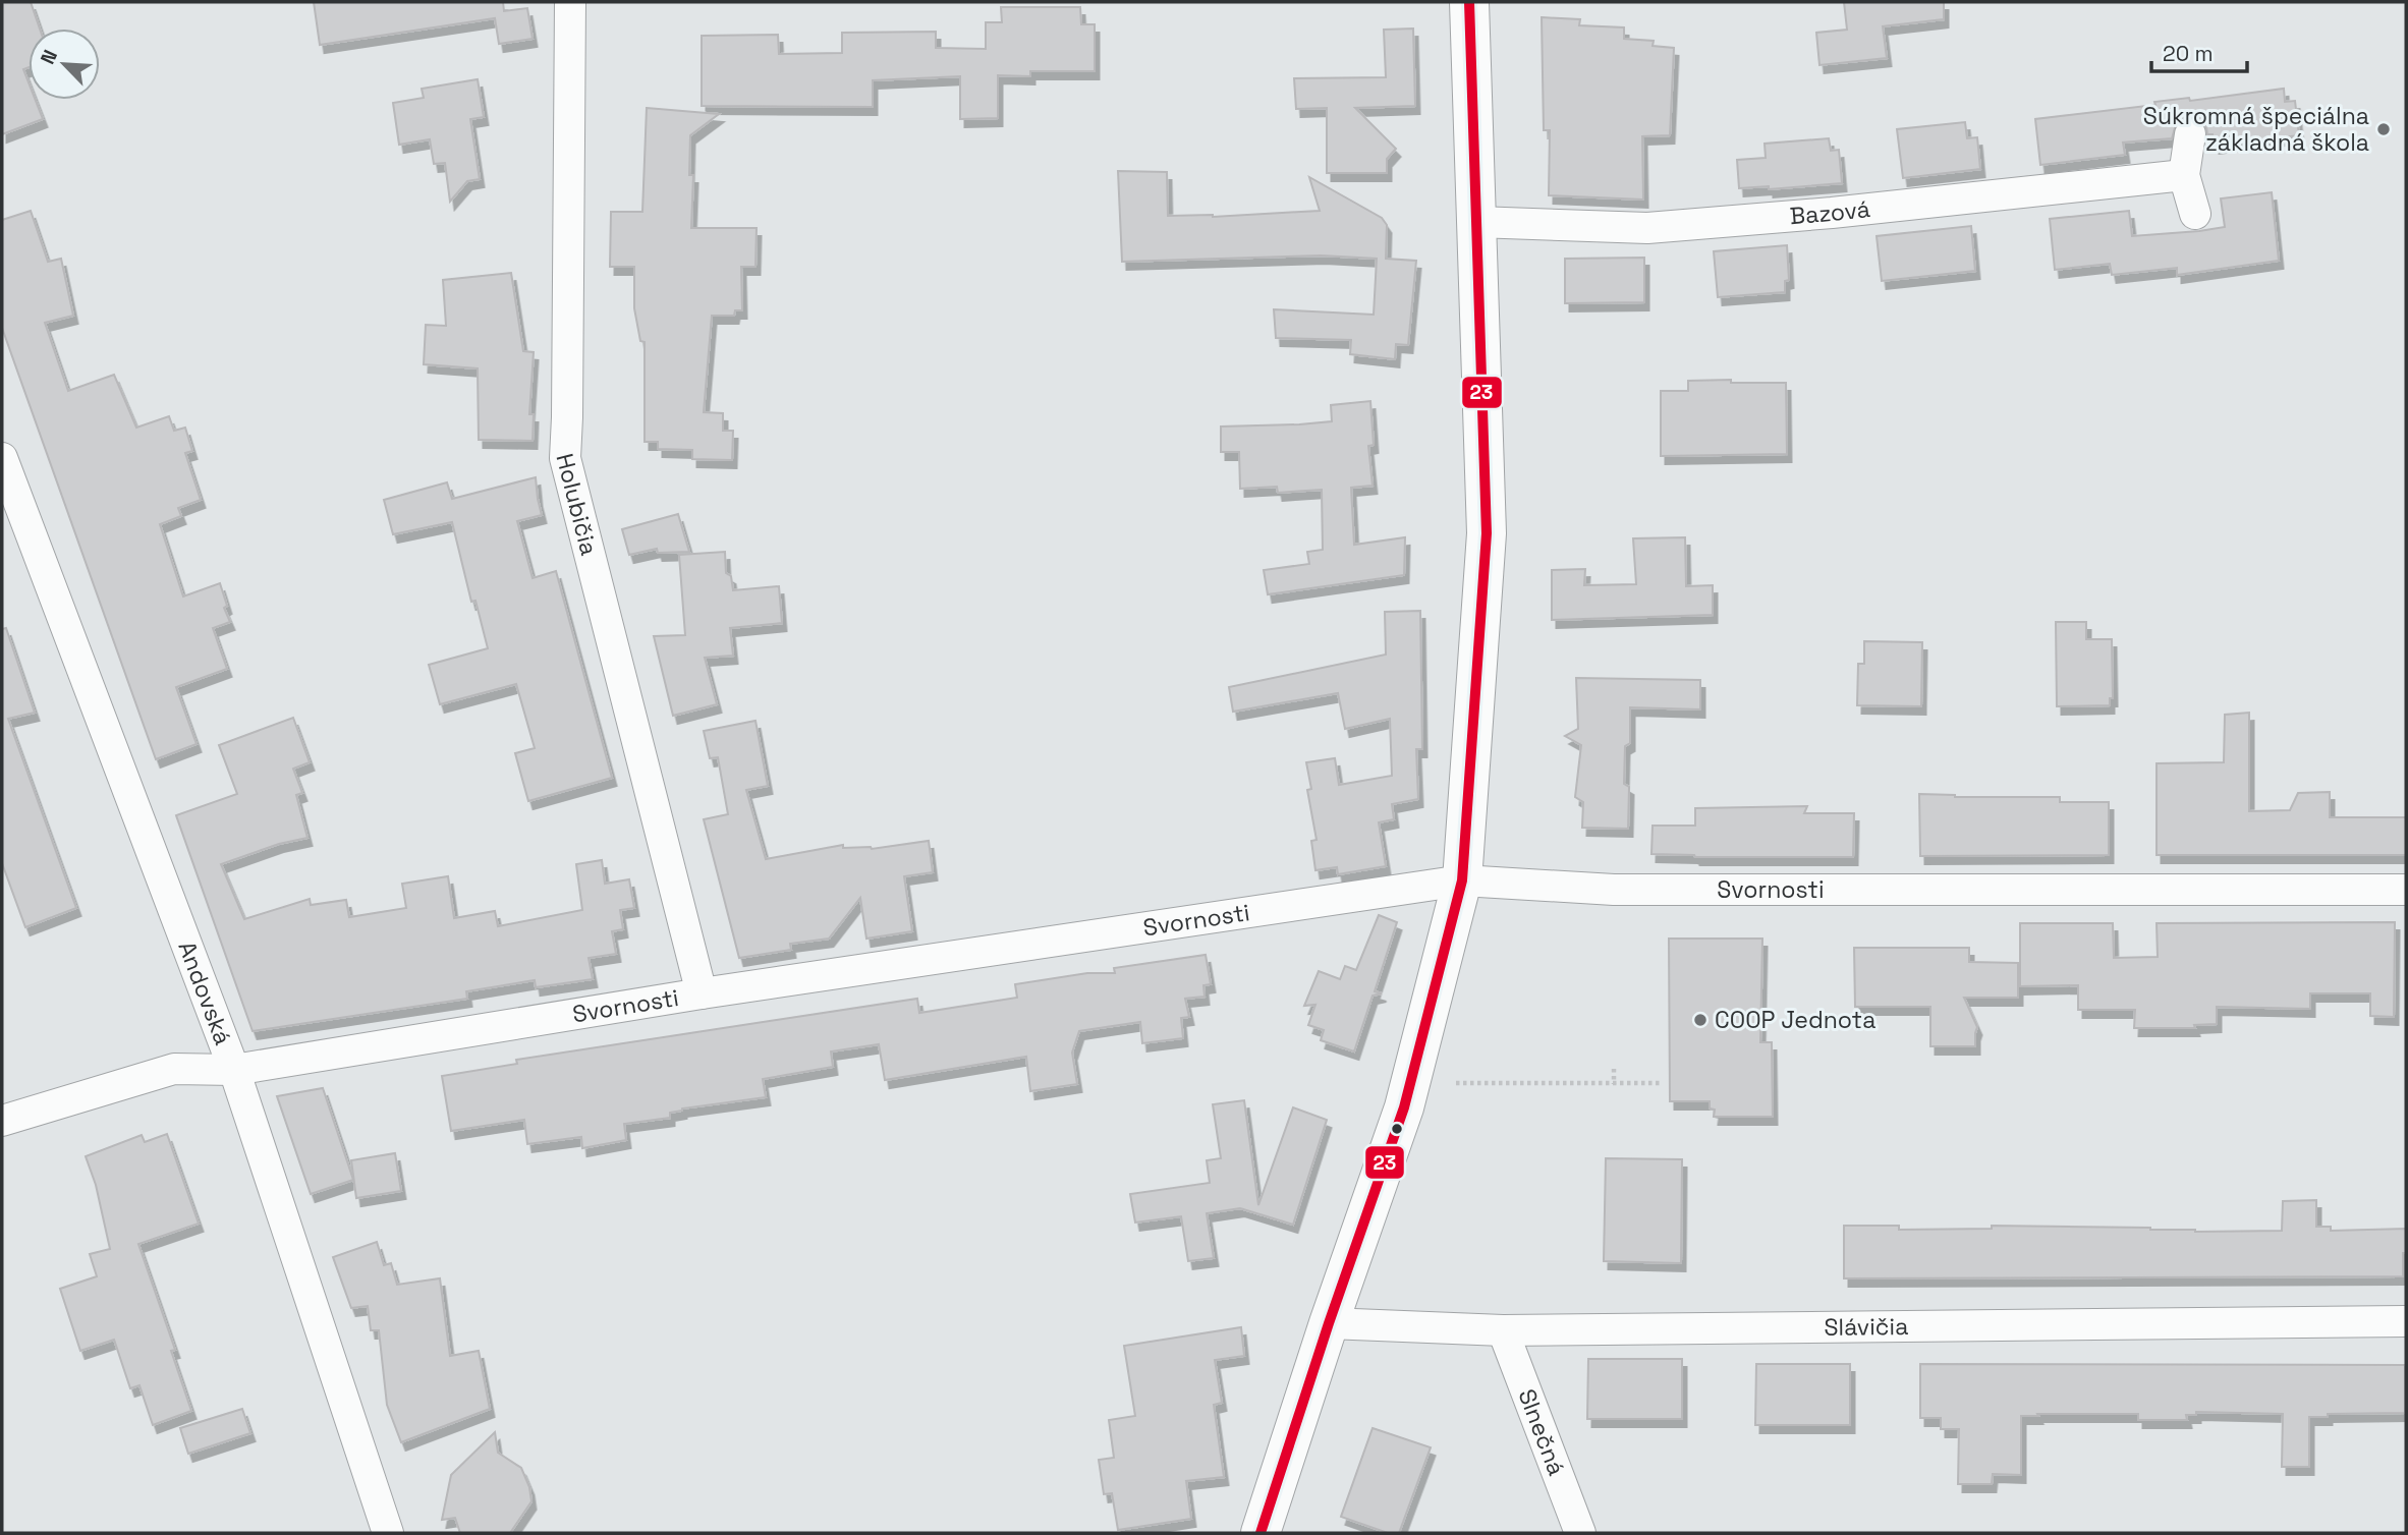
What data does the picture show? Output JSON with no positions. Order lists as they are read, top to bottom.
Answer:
{
  "streets": {
    "street": [
      "Bazová",
      "Holubičia",
      "Svornosti",
      "Andovská",
      "Slávičia",
      "Slnečná"
    ]
  },
  "crossings": [
    ["Holubičia", "Svornosti"],
    ["Svornosti", "Andovská"],
    ["Slávičia", "Slnečná"]
  ],
  "places": ["Súkromná špeciálna základná škola", "COOP Jednota"],
  "lines": ["transit line 23"],
  "scale_bar": "20 m",
  "north": "top left"
}
